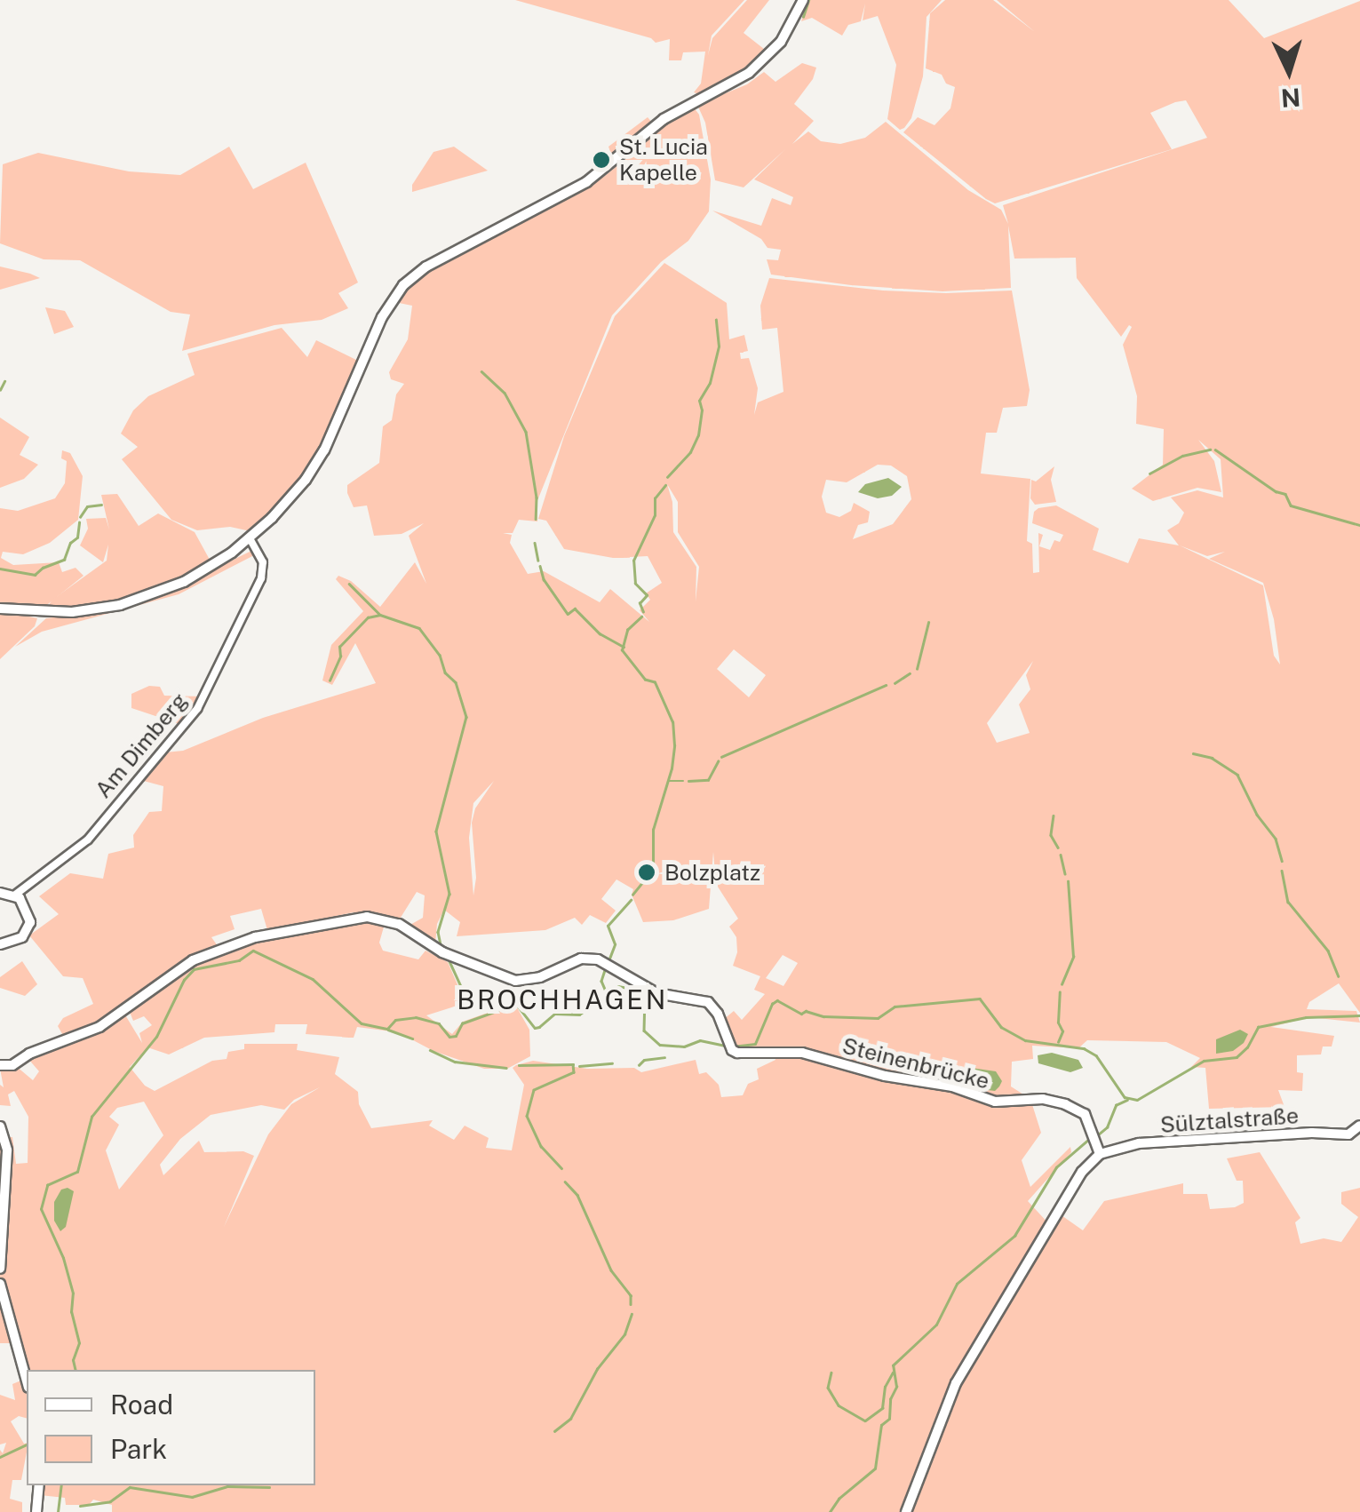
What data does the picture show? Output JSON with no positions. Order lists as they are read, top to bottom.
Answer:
{
  "streets": {
    "main road": ["Steinenbrücke", "Sülztalstraße"],
    "street": ["Am Dimberg"]
  },
  "crossings": [
    ["Steinenbrücke", "Sülztalstraße"]
  ],
  "districts": ["BROCHHAGEN"],
  "places": ["St. Lucia Kapelle", "Bolzplatz"],
  "legend": ["Road", "Park"],
  "north": "bottom"
}
